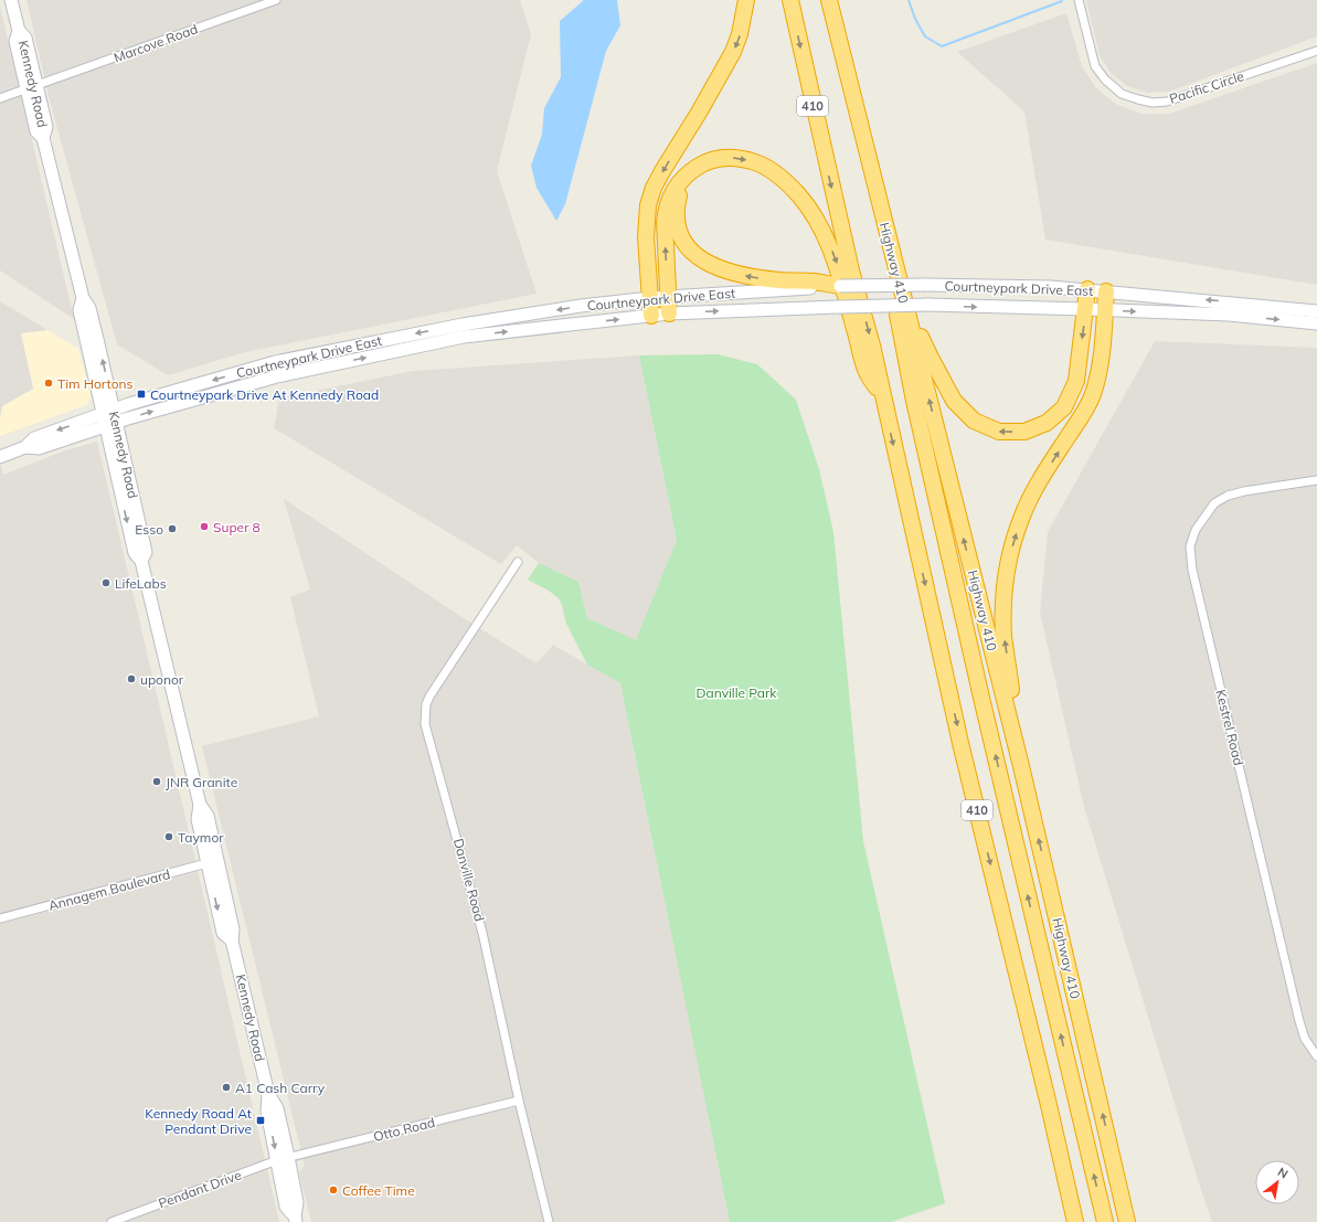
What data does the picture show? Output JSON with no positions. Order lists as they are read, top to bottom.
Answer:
{
  "streets": {
    "highway": ["410", "Highway 410"],
    "main road": ["Kennedy Road", "Courtneypark Drive East"],
    "street": [
      "Marcove Road",
      "Pacific Circle",
      "Kestrel Road",
      "Danville Road",
      "Annagem Boulevard",
      "Otto Road",
      "Pendant Drive"
    ]
  },
  "crossings": [
    ["Marcove Road", "Kennedy Road"],
    ["Kennedy Road", "Courtneypark Drive East"],
    ["Kennedy Road", "Annagem Boulevard"],
    ["Kennedy Road", "Otto Road"],
    ["Kennedy Road", "Pendant Drive"],
    ["Danville Road", "Otto Road"],
    ["Otto Road", "Pendant Drive"]
  ],
  "parks": ["Danville Park"],
  "places": {
    "other": [
      "Tim Hortons",
      "Super 8",
      "Esso",
      "LifeLabs",
      "uponor",
      "JNR Granite",
      "Taymor",
      "A1 Cash Carry",
      "Coffee Time"
    ],
    "transit": ["Courtneypark Drive At Kennedy Road", "Kennedy Road At Pendant Drive"]
  },
  "north": "top right"
}
